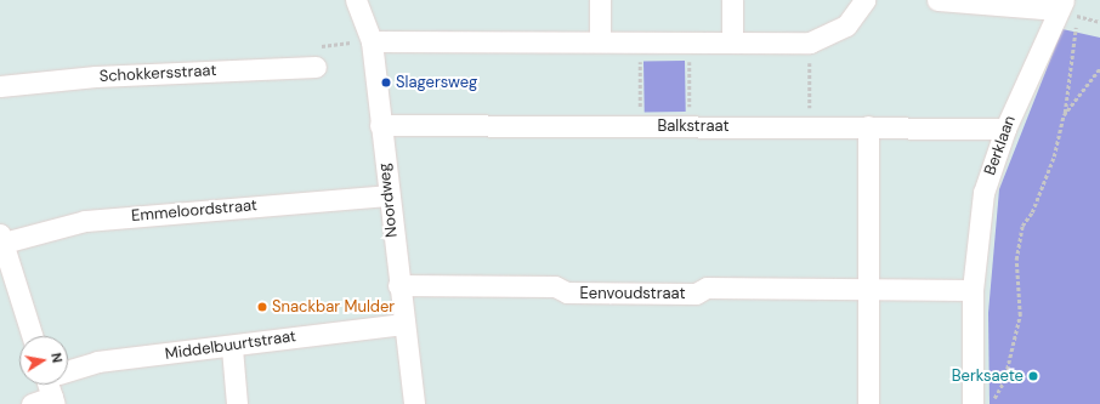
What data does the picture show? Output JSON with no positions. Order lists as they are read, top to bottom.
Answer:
{
  "streets": {
    "street": [
      "Schokkersstraat",
      "Balkstraat",
      "Berklaan",
      "Noordweg",
      "Emmeloordstraat",
      "Eenvoudstraat",
      "Middelbuurtstraat"
    ]
  },
  "crossings": [
    ["Balkstraat", "Berklaan"],
    ["Balkstraat", "Noordweg"],
    ["Noordweg", "Emmeloordstraat"],
    ["Noordweg", "Eenvoudstraat"],
    ["Noordweg", "Middelbuurtstraat"]
  ],
  "places": ["Slagersweg", "Snackbar Mulder", "Berksaete"],
  "north": "right"
}
